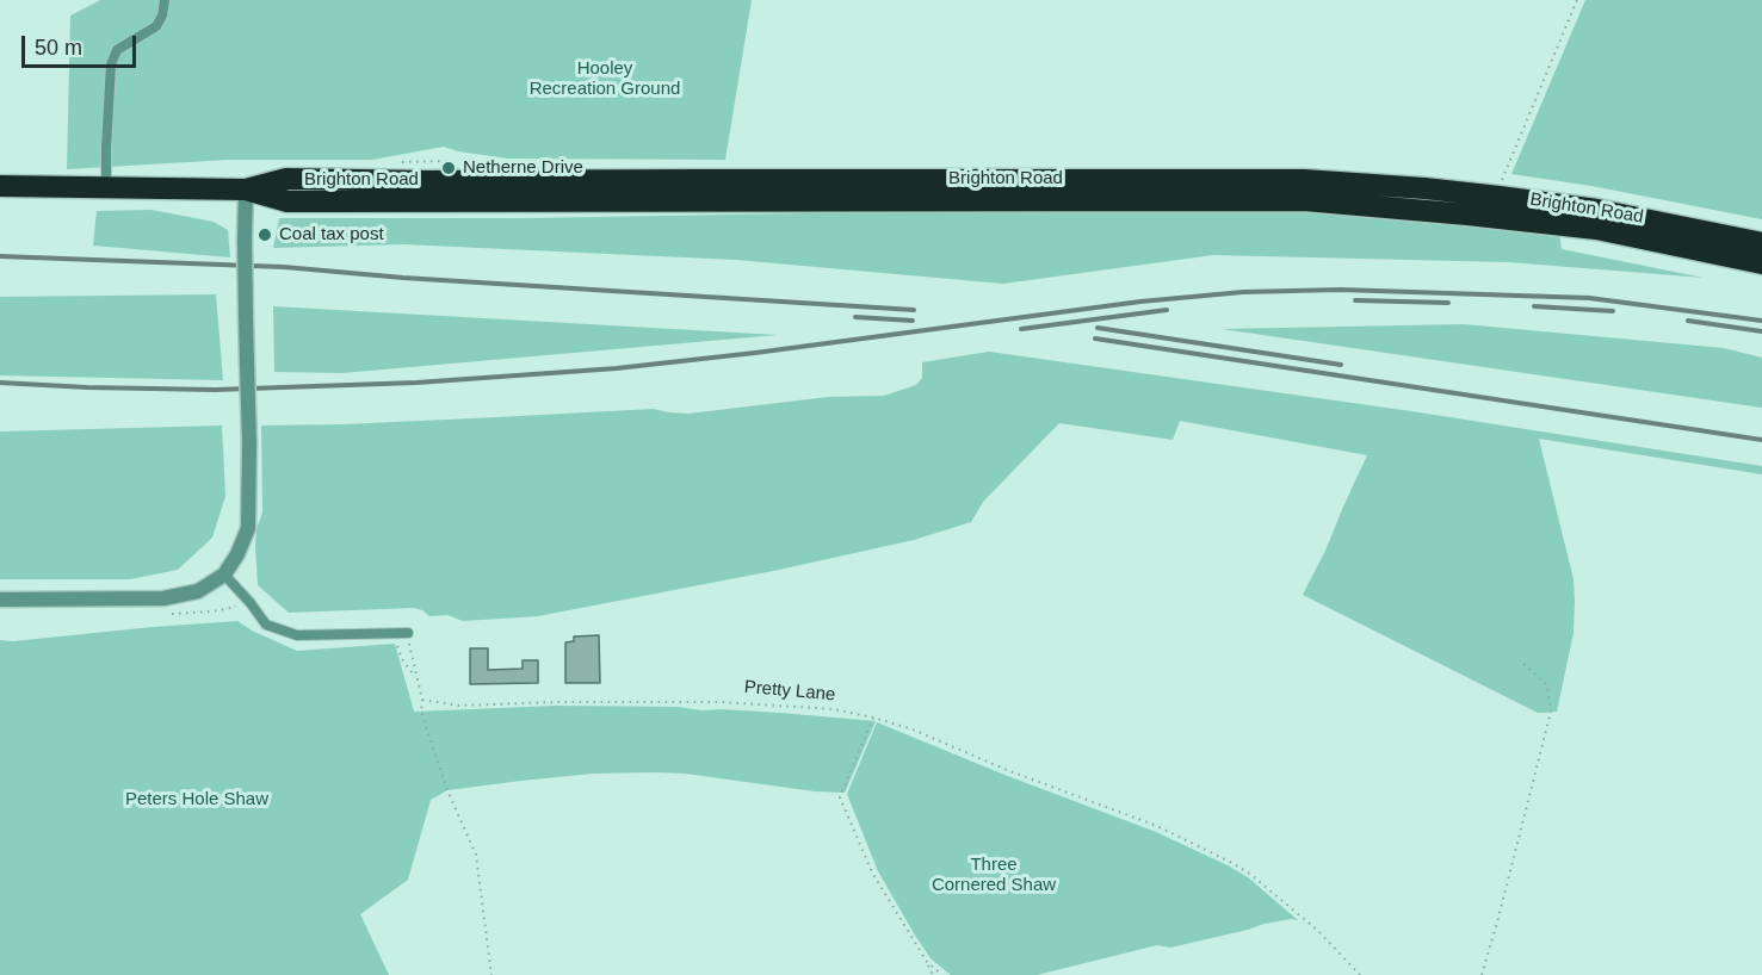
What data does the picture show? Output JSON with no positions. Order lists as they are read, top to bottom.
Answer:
{
  "streets": {
    "highway": ["Brighton Road"],
    "path": ["Pretty Lane"]
  },
  "parks": ["Hooley Recreation Ground", "Peters Hole Shaw", "Three Cornered Shaw"],
  "places": ["Netherne Drive", "Coal tax post"],
  "scale_bar": "50 m"
}
